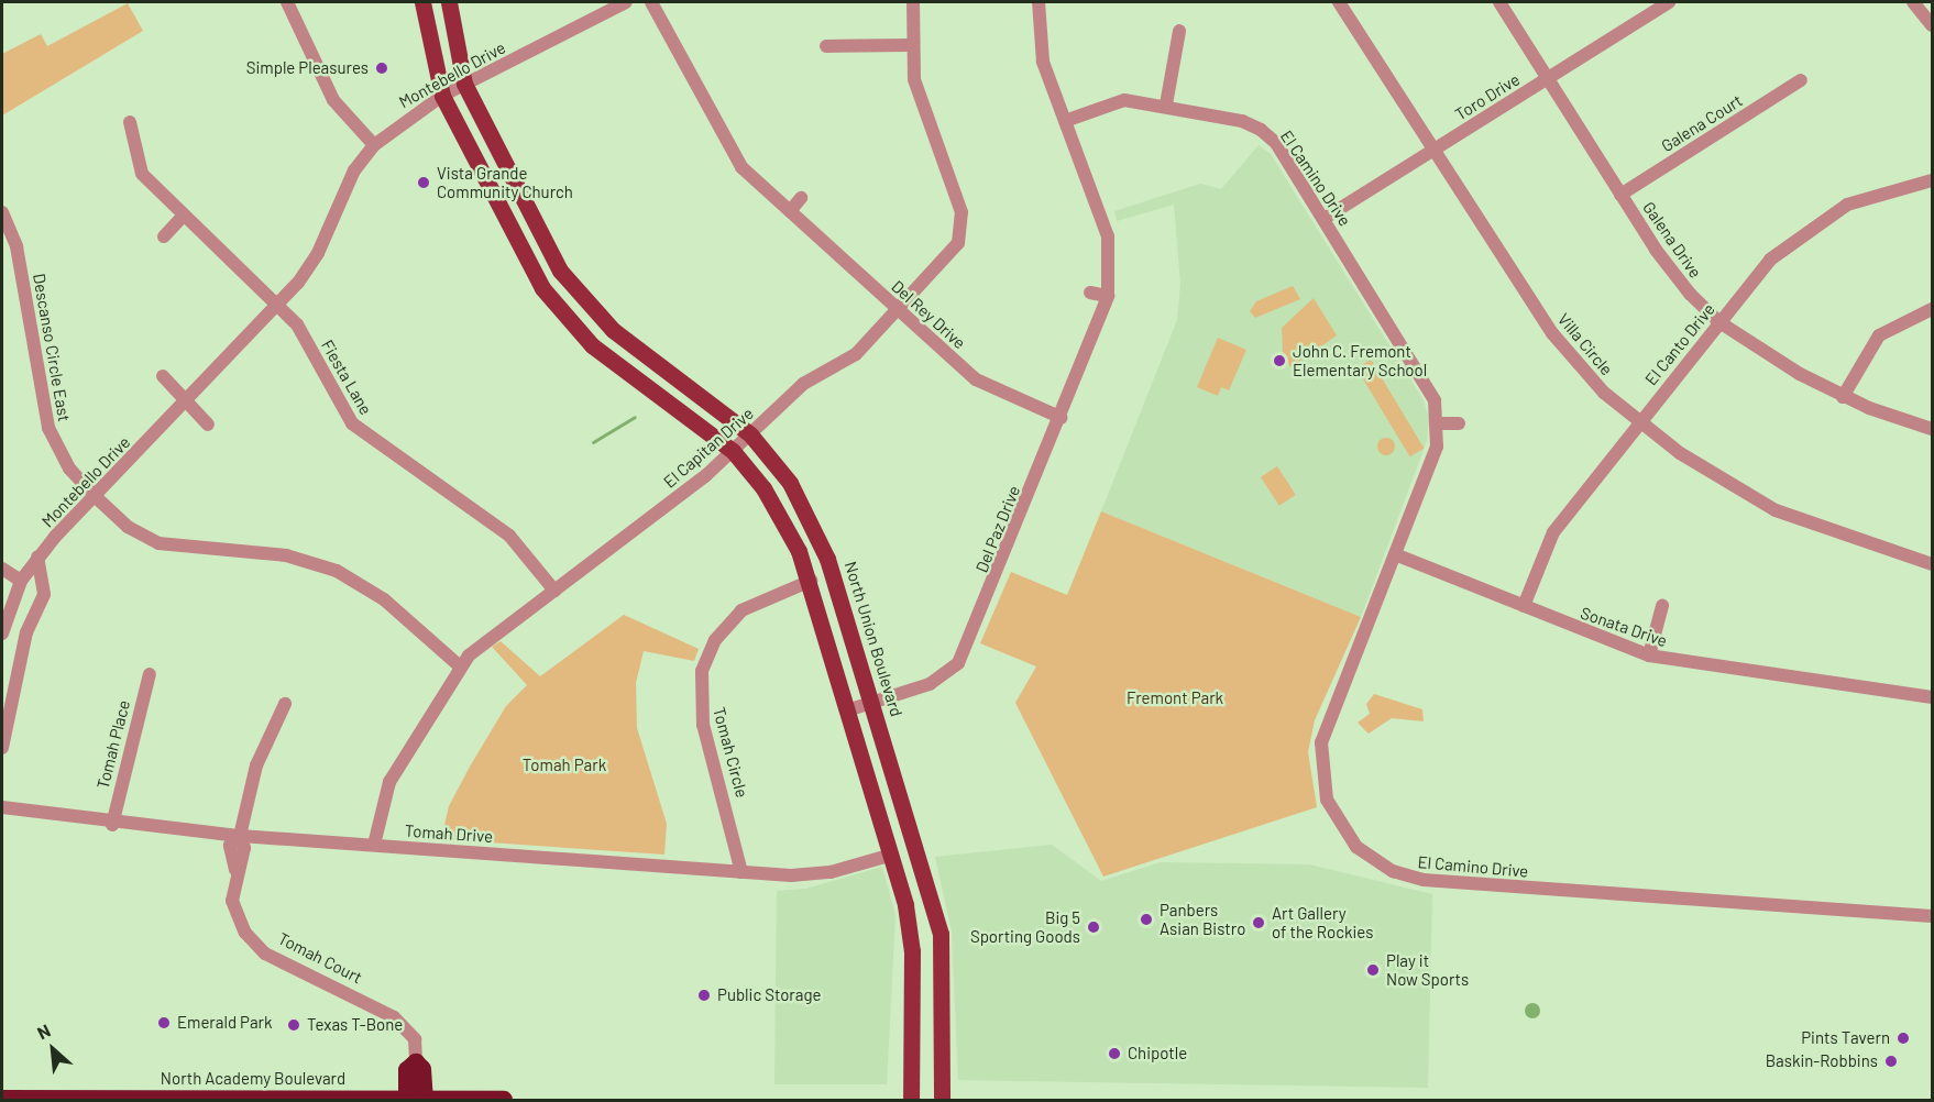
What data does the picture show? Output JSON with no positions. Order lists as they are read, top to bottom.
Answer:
{
  "streets": {
    "highway": ["Tomah Court", "North Academy Boulevard"],
    "main road": ["North Union Boulevard"],
    "street": [
      "Montebello Drive",
      "Toro Drive",
      "Galena Court",
      "El Camino Drive",
      "Galena Drive",
      "Del Rey Drive",
      "Villa Circle",
      "El Canto Drive",
      "Descanso Circle East",
      "Fiesta Lane",
      "El Capitan Drive",
      "Del Paz Drive",
      "Sonata Drive",
      "Tomah Place",
      "Tomah Circle",
      "Tomah Drive"
    ]
  },
  "crossings": [
    ["Montebello Drive", "Descanso Circle East"],
    ["Montebello Drive", "Fiesta Lane"],
    ["Montebello Drive", "North Union Boulevard"],
    ["Toro Drive", "El Camino Drive"],
    ["Toro Drive", "Galena Drive"],
    ["Toro Drive", "Villa Circle"],
    ["Galena Court", "Galena Drive"],
    ["El Camino Drive", "Del Paz Drive"],
    ["El Camino Drive", "Sonata Drive"],
    ["Galena Drive", "El Canto Drive"],
    ["Del Rey Drive", "El Capitan Drive"],
    ["Del Rey Drive", "Del Paz Drive"],
    ["Villa Circle", "El Canto Drive"],
    ["El Canto Drive", "Sonata Drive"],
    ["Descanso Circle East", "El Capitan Drive"],
    ["Fiesta Lane", "El Capitan Drive"],
    ["El Capitan Drive", "North Union Boulevard"],
    ["El Capitan Drive", "Tomah Drive"],
    ["Del Paz Drive", "North Union Boulevard"],
    ["Tomah Place", "Tomah Drive"],
    ["Tomah Circle", "Tomah Drive"],
    ["Tomah Drive", "Tomah Court"],
    ["Tomah Court", "North Academy Boulevard"]
  ],
  "parks": ["Fremont Park", "Tomah Park"],
  "places": [
    "Simple Pleasures",
    "Vista Grande Community Church",
    "John C. Fremont Elementary School",
    "Panbers Asian Bistro",
    "Art Gallery of the Rockies",
    "Big 5 Sporting Goods",
    "Play it Now Sports",
    "Public Storage",
    "Emerald Park",
    "Texas T-Bone",
    "Pints Tavern",
    "Chipotle",
    "Baskin-Robbins"
  ],
  "north": "top left"
}
